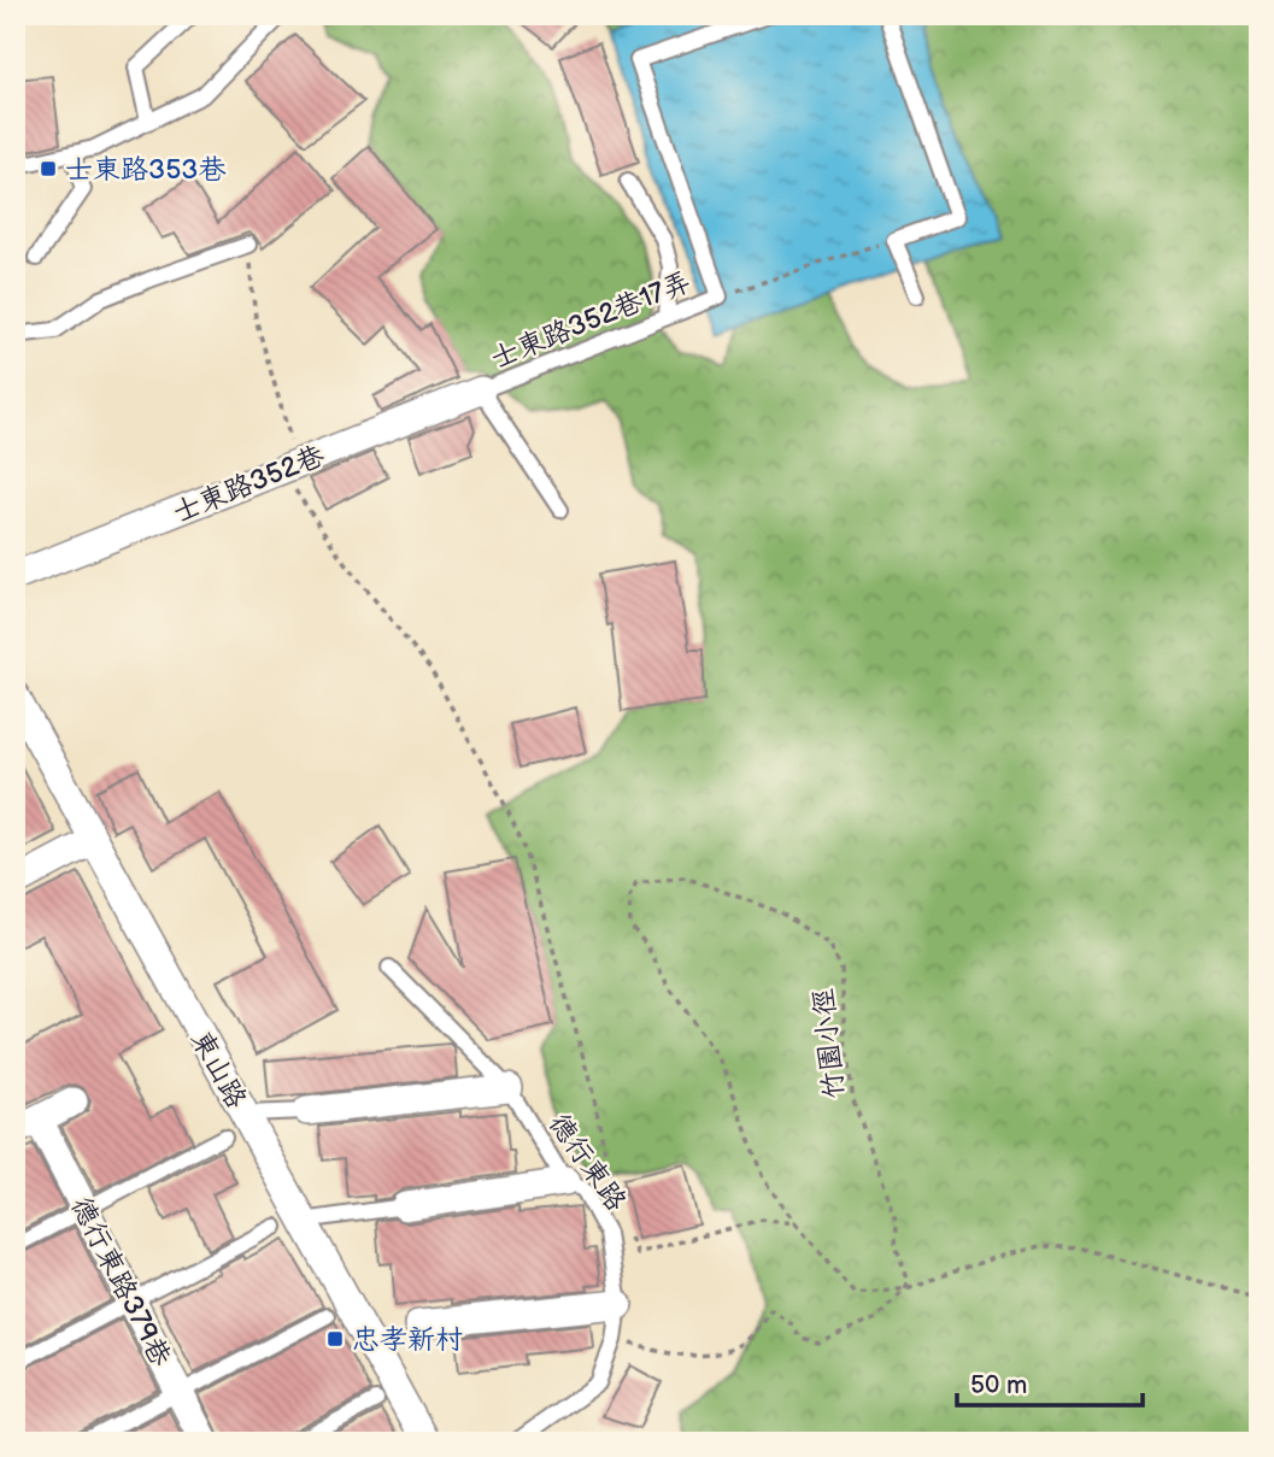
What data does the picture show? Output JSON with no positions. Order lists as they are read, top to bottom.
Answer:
{
  "streets": {
    "street": ["士東路352巷", "東山路", "德行東路379巷"],
    "lane": ["士東路352巷17弄", "德行東路"],
    "path": ["竹園小徑"]
  },
  "crossings": [
    ["士東路352巷17弄", "士東路352巷"]
  ],
  "places": {
    "transit": ["士東路353巷", "忠孝新村"]
  },
  "scale_bar": "50 m"
}
